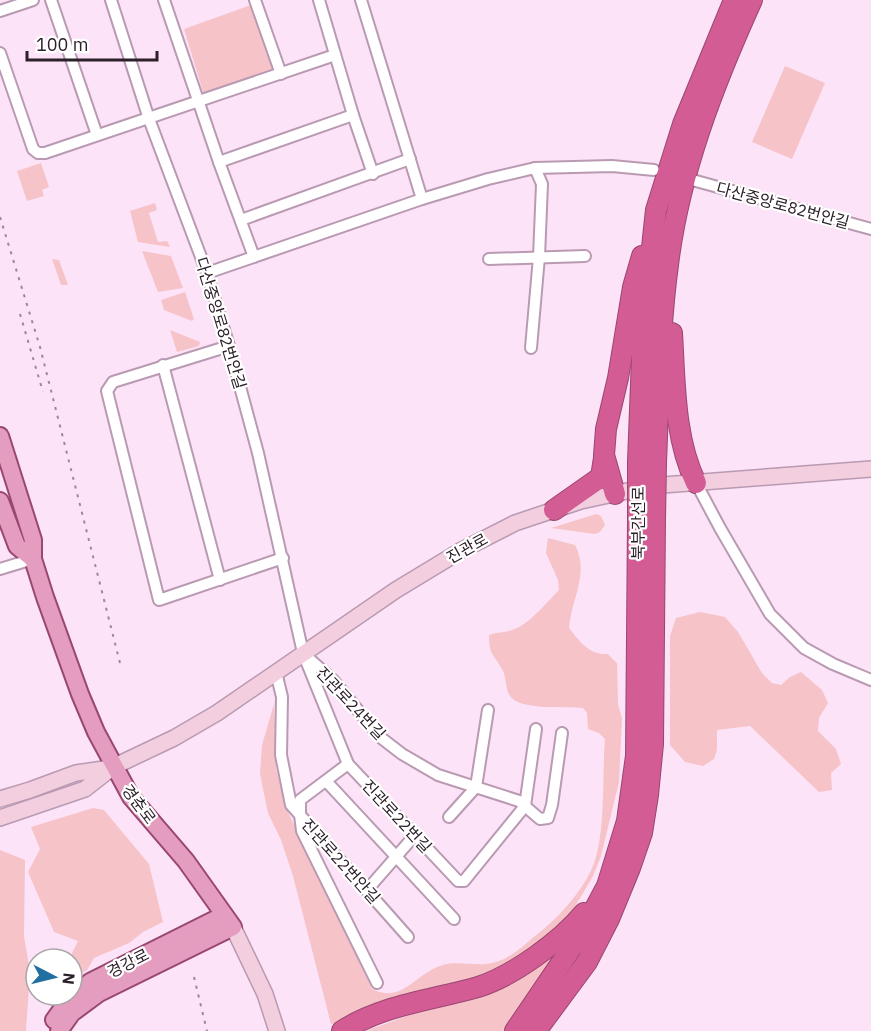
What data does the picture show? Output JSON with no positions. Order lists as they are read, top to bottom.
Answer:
{
  "streets": {
    "highway": ["북부간선로"],
    "main road": ["진관로", "경춘로", "경강로"],
    "street": [
      "다산중앙로82번안길",
      "진관로24번길",
      "진관로22번길",
      "진관로22번안길"
    ]
  },
  "crossings": [
    ["다산중앙로82번안길", "진관로"],
    ["다산중앙로82번안길", "진관로24번길"],
    ["다산중앙로82번안길", "진관로22번길"],
    ["진관로", "진관로24번길"],
    ["진관로", "경춘로"],
    ["진관로", "진관로22번길"],
    ["진관로24번길", "진관로22번길"],
    ["경춘로", "경강로"],
    ["진관로22번길", "진관로22번안길"]
  ],
  "scale_bar": "100 m",
  "north": "right"
}
